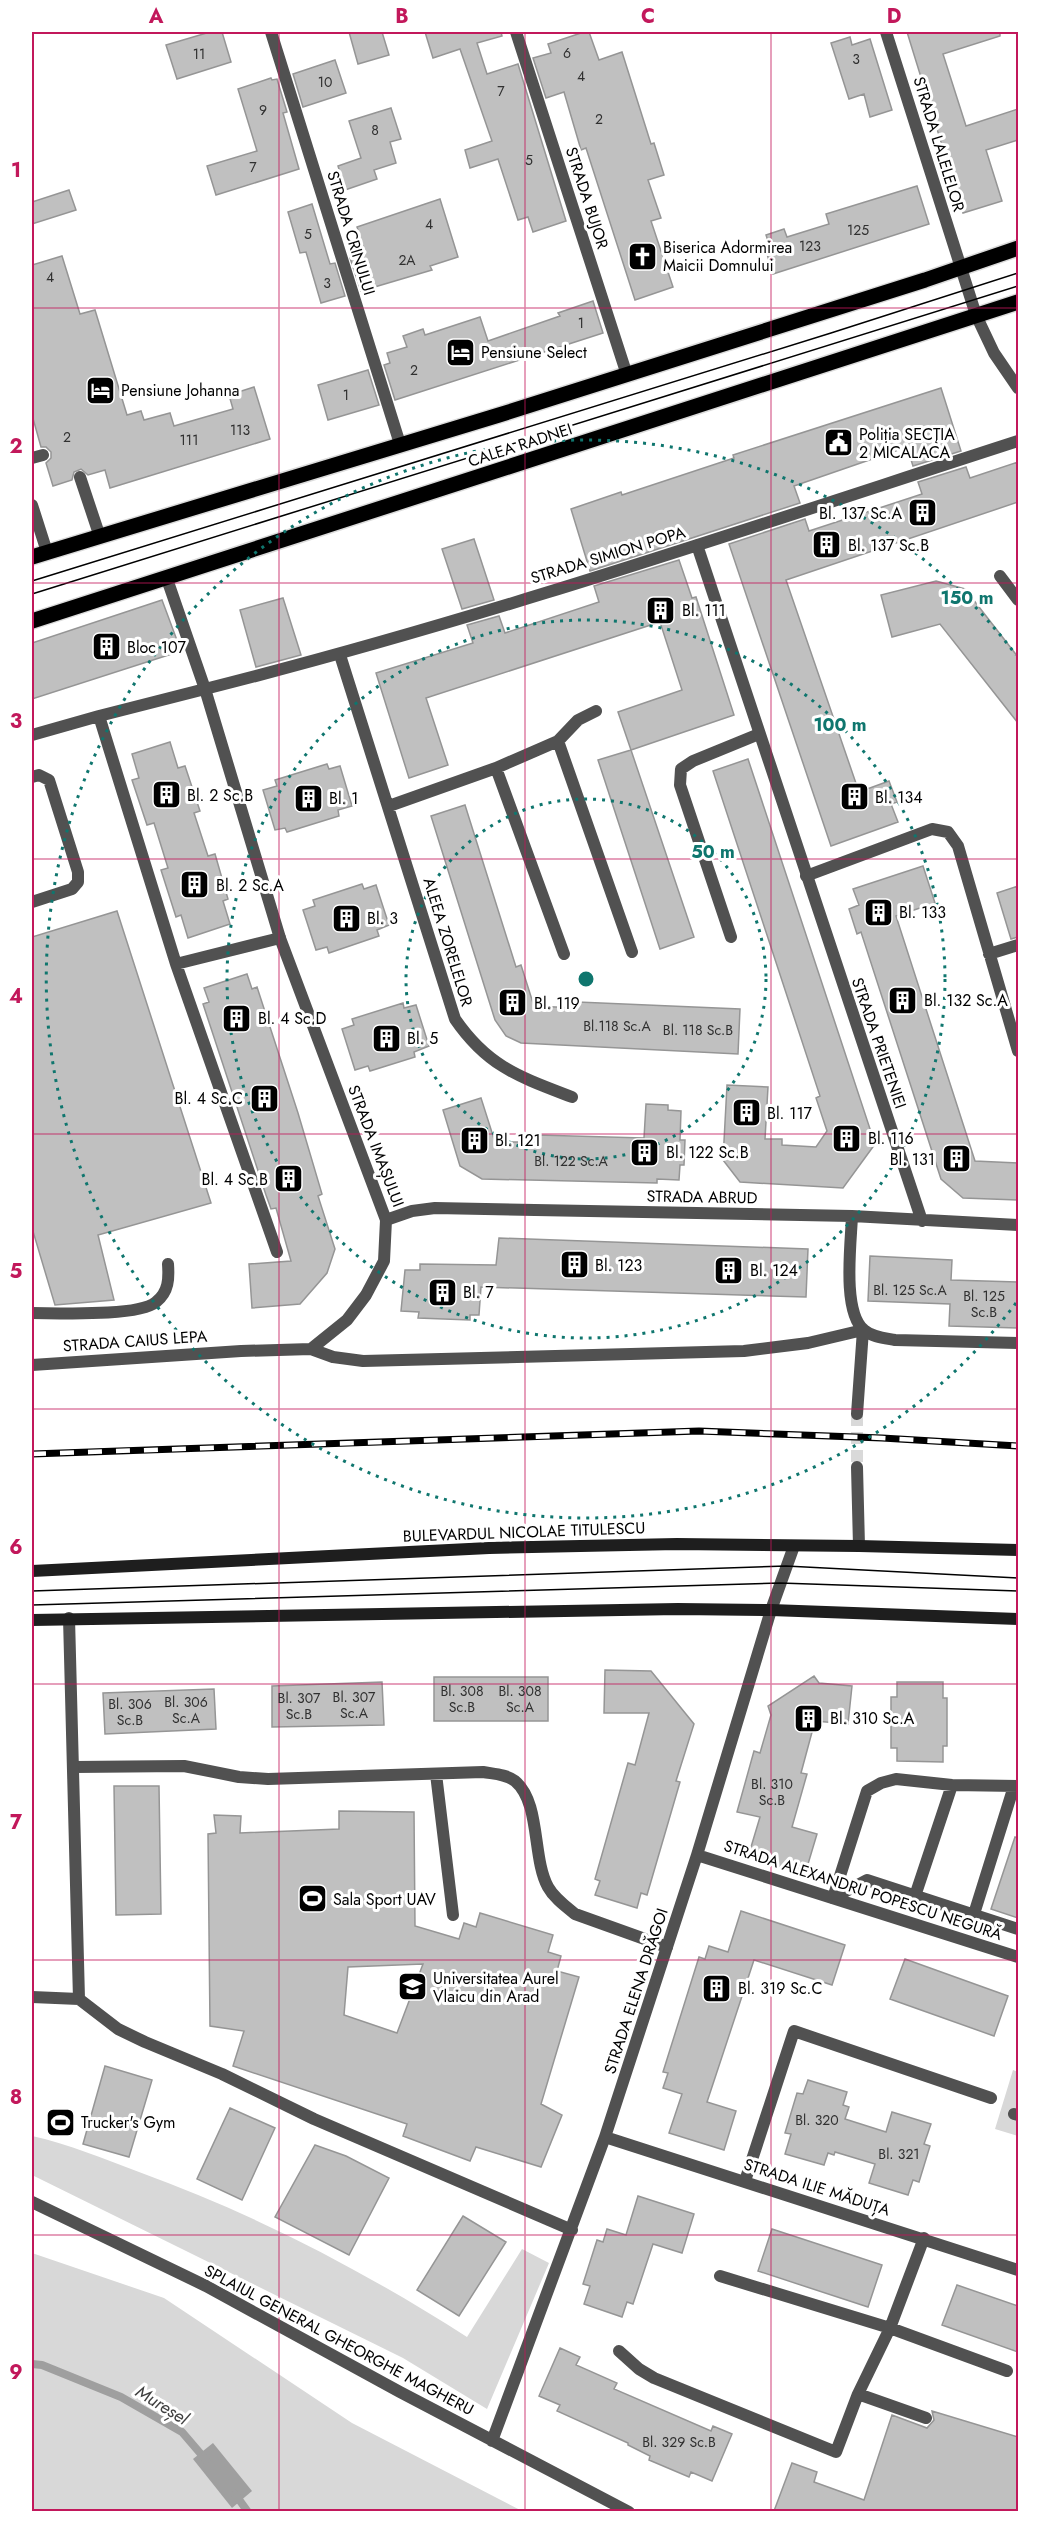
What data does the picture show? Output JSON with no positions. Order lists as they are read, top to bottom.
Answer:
{
  "streets": {
    "main road": ["CALEA RADNEI", "BULEVARDUL NICOLAE TITULESCU"],
    "street": [
      "STRADA LALELELOR",
      "STRADA BUJOR",
      "STRADA CRINULUI",
      "STRADA SIMION POPA",
      "ALEEA ZORELELOR",
      "STRADA PRIETENIEI",
      "STRADA IMAȘULUI",
      "STRADA ABRUD",
      "STRADA CAIUS LEPA",
      "STRADA ALEXANDRU POPESCU NEGURĂ",
      "STRADA ELENA DRĂGOI",
      "STRADA ILIE MĂDUȚA",
      "SPLAIUL GENERAL GHEORGHE MAGHERU"
    ]
  },
  "crossings": [
    ["STRADA LALELELOR", "CALEA RADNEI"],
    ["CALEA RADNEI", "STRADA IMAȘULUI"],
    ["STRADA SIMION POPA", "ALEEA ZORELELOR"],
    ["STRADA SIMION POPA", "STRADA PRIETENIEI"],
    ["STRADA SIMION POPA", "STRADA IMAȘULUI"],
    ["STRADA PRIETENIEI", "STRADA ABRUD"],
    ["STRADA IMAȘULUI", "STRADA ABRUD"],
    ["STRADA IMAȘULUI", "STRADA CAIUS LEPA"],
    ["BULEVARDUL NICOLAE TITULESCU", "STRADA ELENA DRĂGOI"],
    ["STRADA ALEXANDRU POPESCU NEGURĂ", "STRADA ELENA DRĂGOI"],
    ["STRADA ELENA DRĂGOI", "STRADA ILIE MĂDUȚA"],
    ["STRADA ELENA DRĂGOI", "SPLAIUL GENERAL GHEORGHE MAGHERU"]
  ],
  "water": ["Mureșel"],
  "places": {
    "church": ["Biserica Adormirea Maicii Domnului"],
    "hotel": ["Pensiune Select", "Pensiune Johanna"],
    "public building": ["Poliția SECŢIA 2 MICALACA"],
    "building": [
      "Bl. 137 Sc.A",
      "Bl. 137 Sc.B",
      "Bl. 111",
      "Bloc 107",
      "Bl. 2 Sc.B",
      "Bl. 134",
      "Bl. 1",
      "Bl. 2 Sc.A",
      "Bl. 133",
      "Bl. 3",
      "Bl. 132 Sc.A",
      "Bl. 119",
      "Bl. 4 Sc.D",
      "Bl. 5",
      "Bl. 4 Sc.C",
      "Bl. 117",
      "Bl. 116",
      "Bl. 121",
      "Bl. 122 Sc.B",
      "Bl. 131",
      "Bl. 4 Sc.B",
      "Bl. 123",
      "Bl. 124",
      "Bl. 7",
      "Bl. 310 Sc.A",
      "Bl. 319 Sc.C"
    ],
    "sports": ["Sala Sport UAV", "Trucker's Gym"],
    "school or university": ["Universitatea Aurel Vlaicu din Arad"]
  },
  "house_numbers": [
    "6",
    "11",
    "3",
    "4",
    "10",
    "7",
    "9",
    "2",
    "8",
    "5",
    "7",
    "4",
    "125",
    "5",
    "123",
    "2A",
    "4",
    "3",
    "1",
    "2",
    "1",
    "113",
    "2",
    "111",
    "Bl.118 Sc.A",
    "Bl. 118 Sc.B",
    "Bl. 122 Sc.A",
    "Bl. 125 Sc.A",
    "Bl. 125 Sc.B",
    "Bl. 308 Sc.B",
    "Bl. 308 Sc.A",
    "Bl. 307 Sc.A",
    "Bl. 307 Sc.B",
    "Bl. 306 Sc.A",
    "Bl. 306 Sc.B",
    "Bl. 310 Sc.B",
    "Bl. 320",
    "Bl. 321",
    "Bl. 329 Sc.B"
  ],
  "grid": {
    "columns": [
      "A",
      "B",
      "C",
      "D"
    ],
    "rows": [
      "1",
      "2",
      "3",
      "4",
      "5",
      "6",
      "7",
      "8",
      "9"
    ]
  },
  "rings": ["150 m", "100 m", "50 m"]
}
